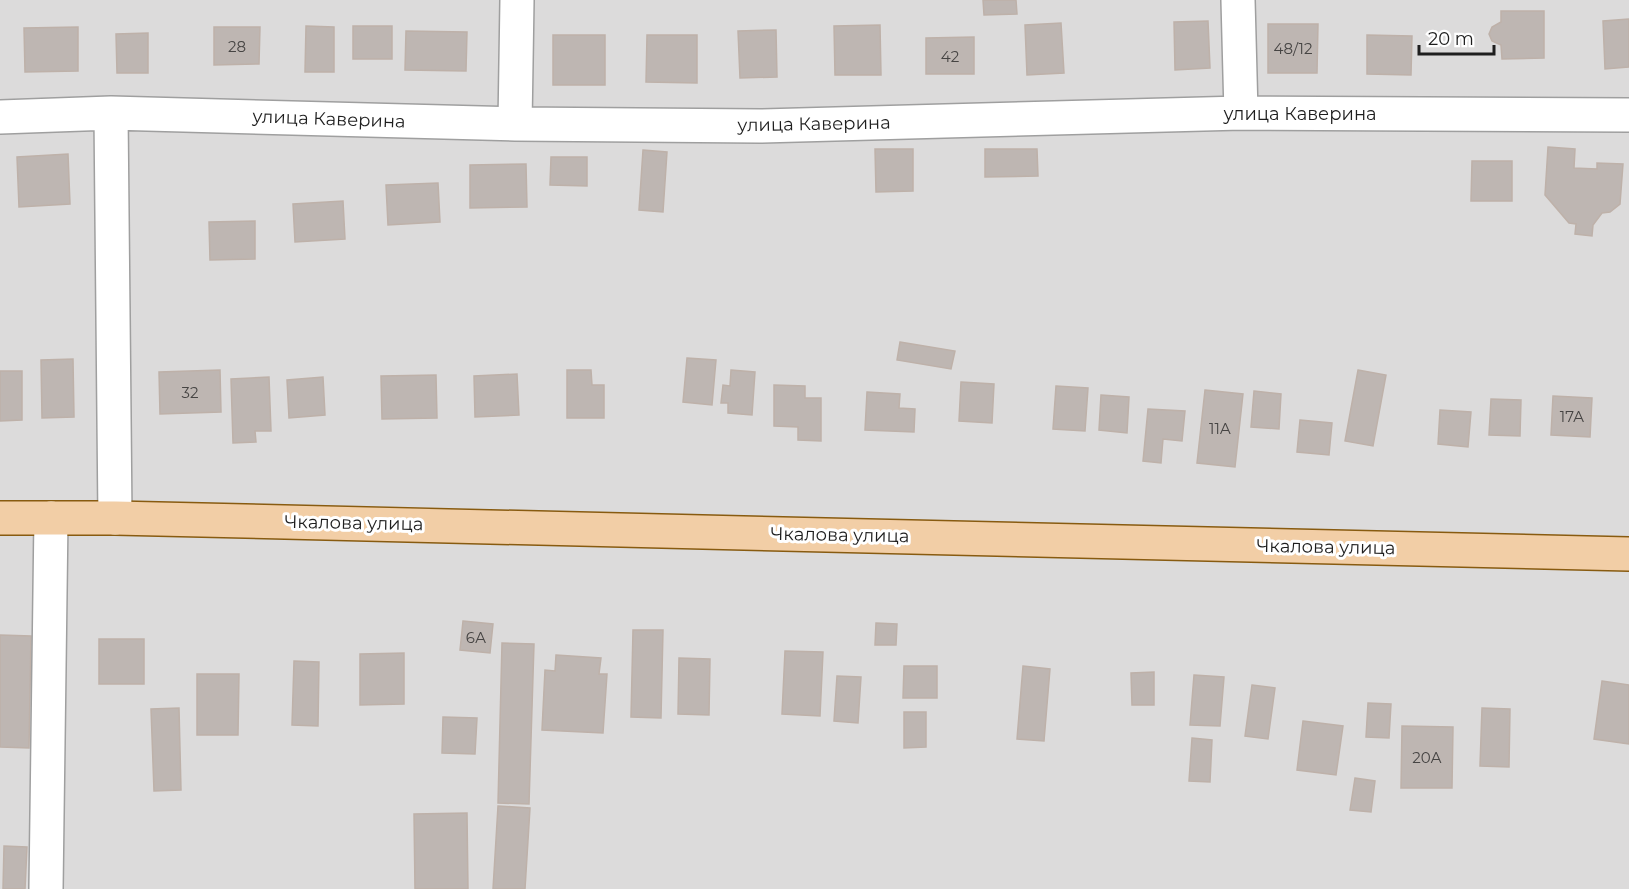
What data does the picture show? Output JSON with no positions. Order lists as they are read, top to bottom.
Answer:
{
  "streets": {
    "main road": ["Чкалова улица"],
    "street": ["улица Каверина"]
  },
  "house_numbers": [
    "28",
    "48/12",
    "42",
    "32",
    "17А",
    "11А",
    "6А",
    "20А"
  ],
  "scale_bar": "20 m"
}
